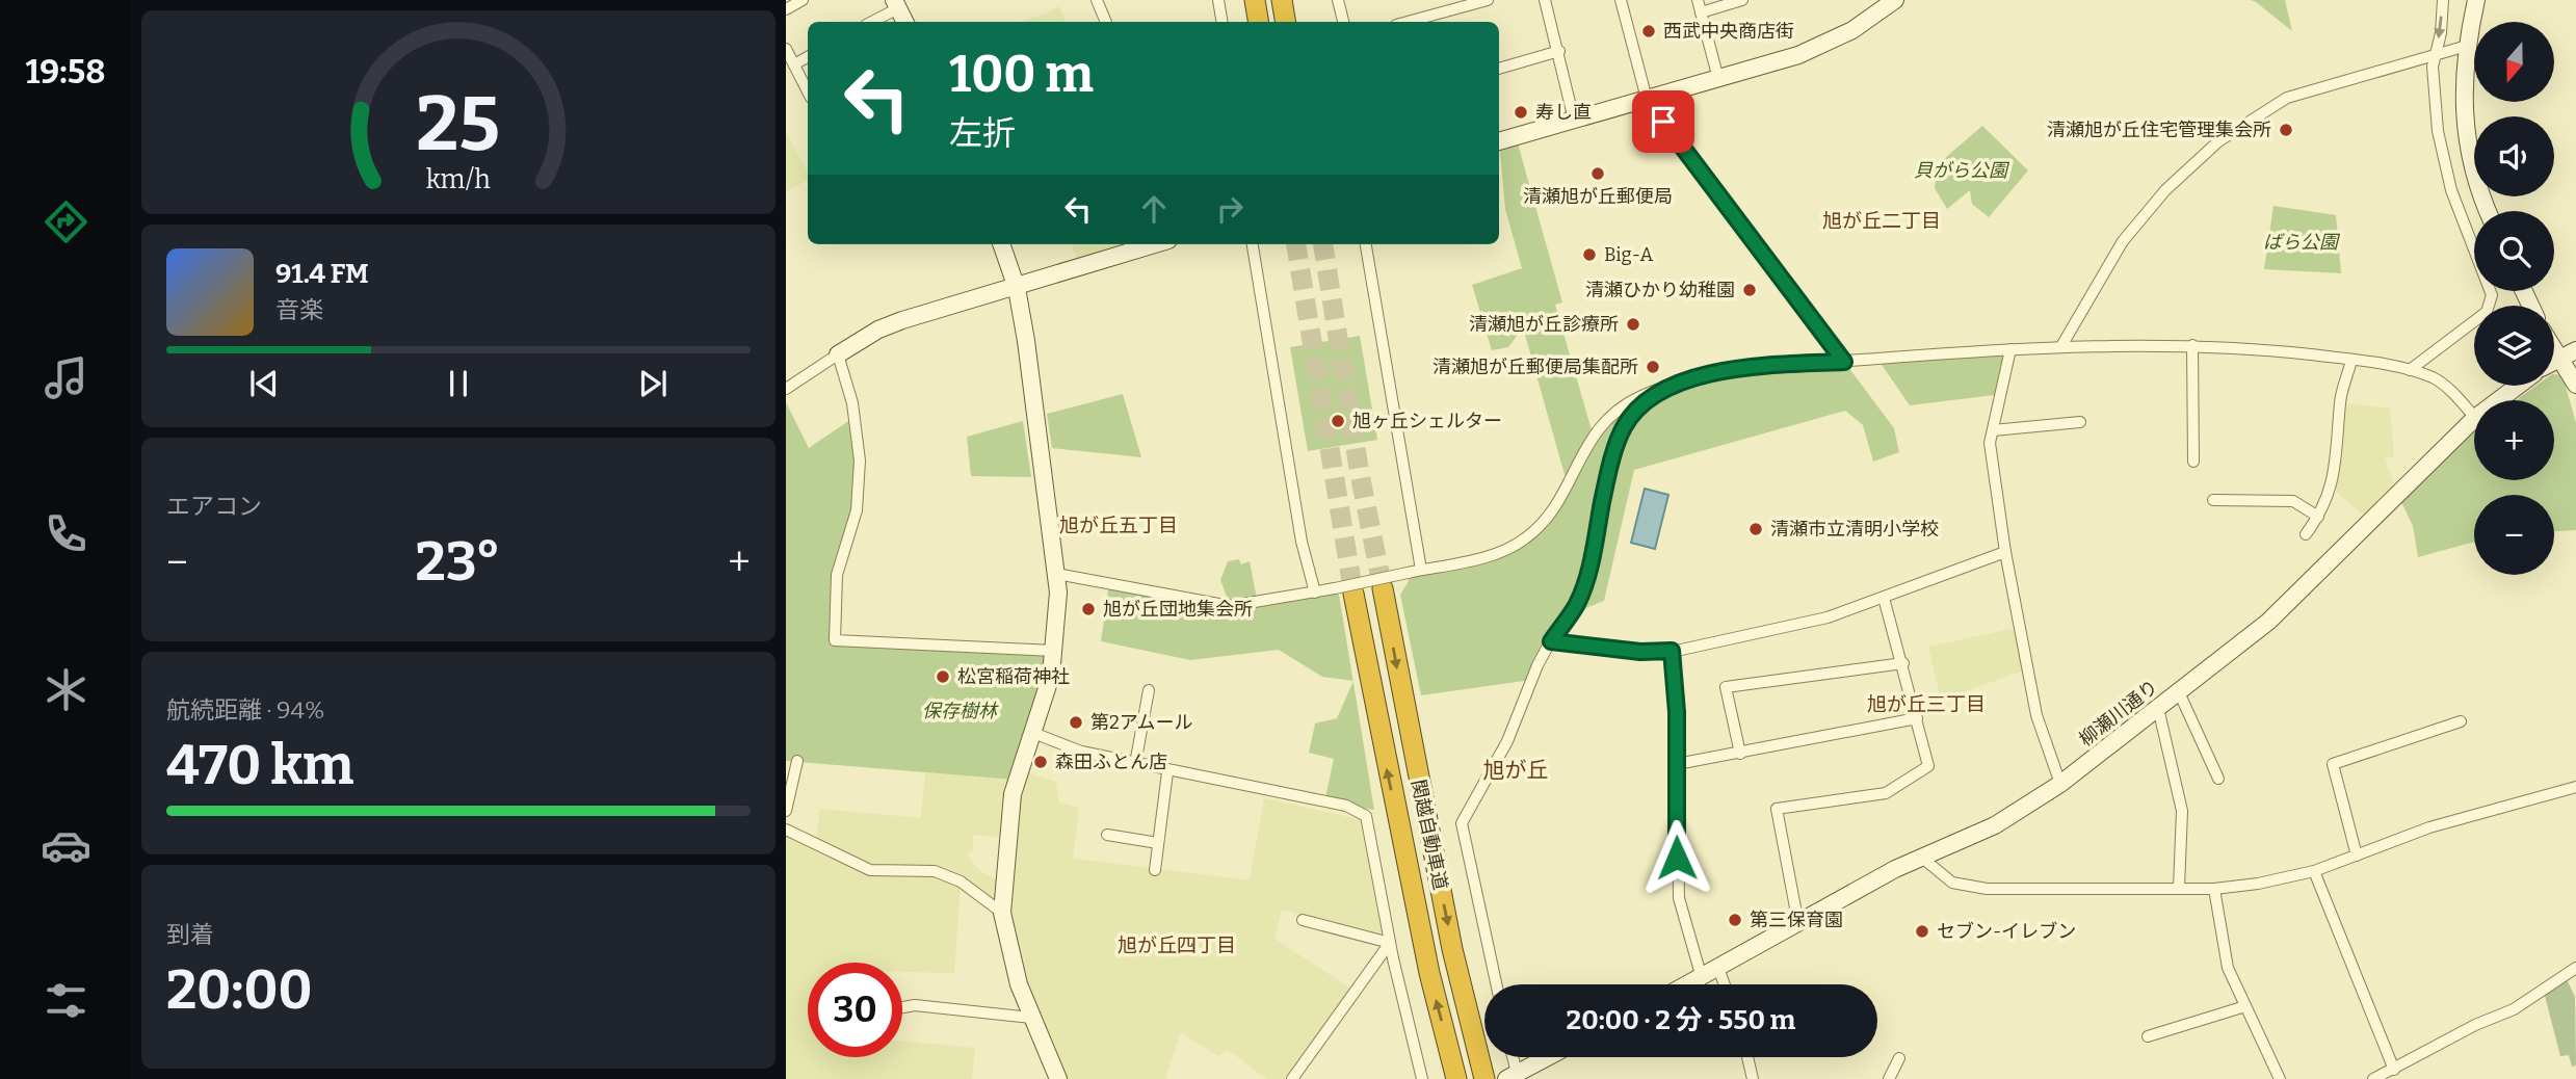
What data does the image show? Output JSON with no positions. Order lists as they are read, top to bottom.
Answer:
{
  "streets": {
    "highway": ["関越自動車道"],
    "street": ["柳瀬川通り"]
  },
  "districts": [
    "旭が丘二丁目",
    "旭が丘五丁目",
    "旭が丘三丁目",
    "旭が丘",
    "旭が丘四丁目"
  ],
  "parks": ["貝がら公園", "ばら公園", "保存樹林"],
  "places": [
    "西武中央商店街",
    "寿し直",
    "清瀬旭が丘住宅管理集会所",
    "清瀬旭が丘郵便局",
    "Big-A",
    "清瀬ひかり幼稚園",
    "清瀬旭が丘診療所",
    "清瀬旭が丘郵便局集配所",
    "旭ヶ丘シェルター",
    "清瀬市立清明小学校",
    "旭が丘団地集会所",
    "松宮稲荷神社",
    "第2アムール",
    "森田ふとん店",
    "第三保育園",
    "セブン-イレブン"
  ],
  "north": "bottom",
  "page": {
    "tabs": "19:58",
    "map_buttons": ["+", "−"],
    "turn": ["100 m", "左折"],
    "song": ["91.4 FM", "音楽"],
    "tile": [
      "エアコン",
      ["航続距離 · 94%", "470 km"],
      ["到着", "20:00"]
    ],
    "heat": ["−", "23°", "+"],
    "limit": "30",
    "trip": "20:00 · 2 分 · 550 m",
    "gauge": ["25", "km/h"]
  }
}
